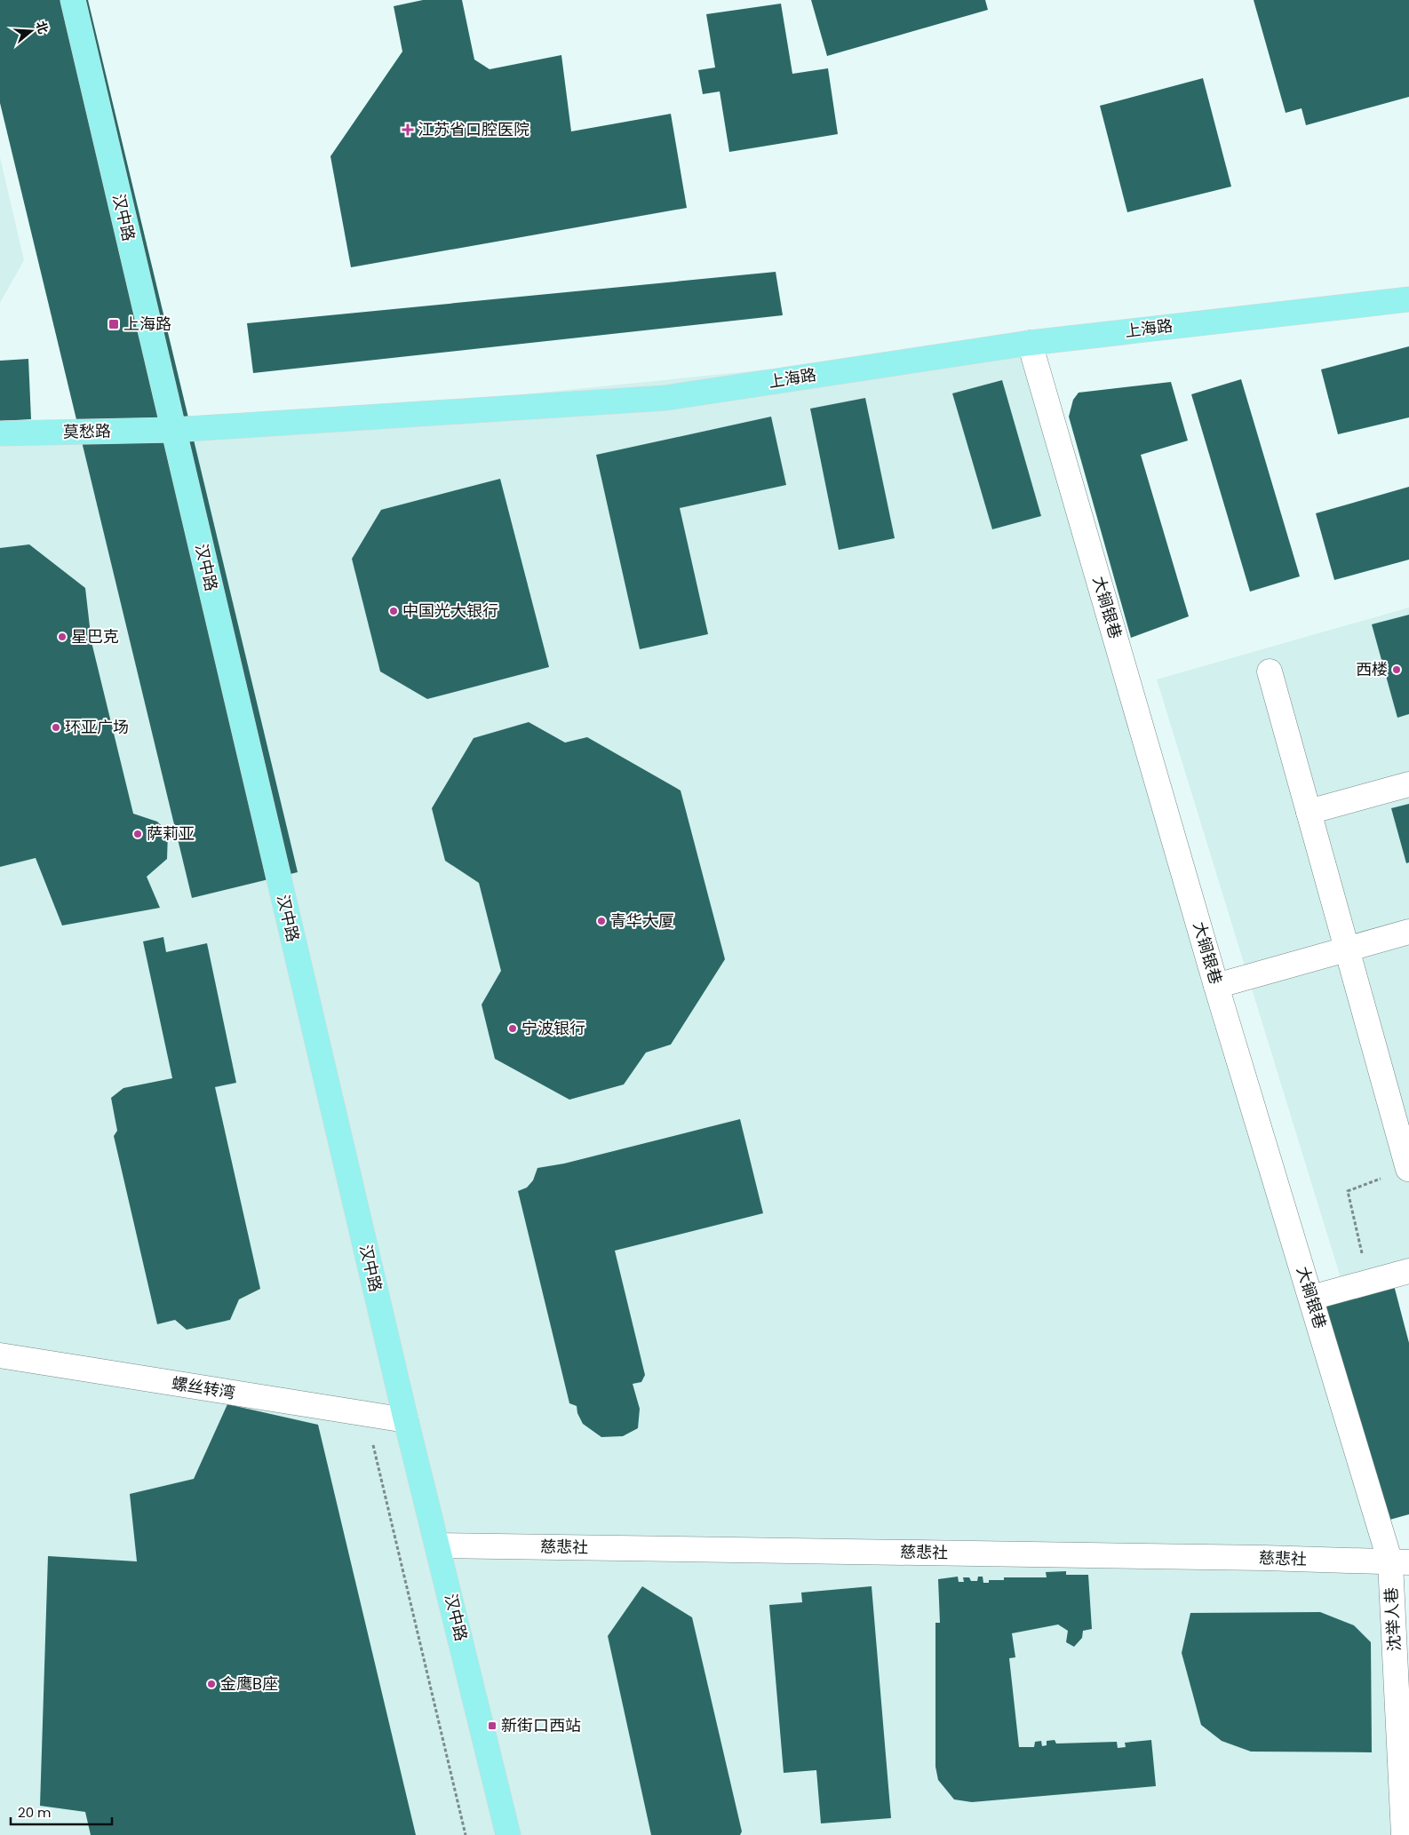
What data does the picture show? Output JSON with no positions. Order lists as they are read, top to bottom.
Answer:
{
  "streets": {
    "main road": ["汉中路", "上海路", "莫愁路"],
    "street": [
      "大锏银巷",
      "螺丝转湾",
      "慈悲社",
      "沈举人巷"
    ]
  },
  "crossings": [
    ["汉中路", "上海路"],
    ["汉中路", "莫愁路"],
    ["汉中路", "螺丝转湾"],
    ["汉中路", "慈悲社"],
    ["上海路", "莫愁路"],
    ["上海路", "大锏银巷"],
    ["大锏银巷", "慈悲社"],
    ["大锏银巷", "沈举人巷"],
    ["慈悲社", "沈举人巷"]
  ],
  "places": {
    "health": ["江苏省口腔医院"],
    "transit": ["上海路", "新街口西站"],
    "other": [
      "中国光大银行",
      "星巴克",
      "西楼",
      "环亚广场",
      "萨莉亚",
      "青华大厦",
      "宁波银行",
      "金鹰B座"
    ]
  },
  "scale_bar": "20 m",
  "north": "right"
}
